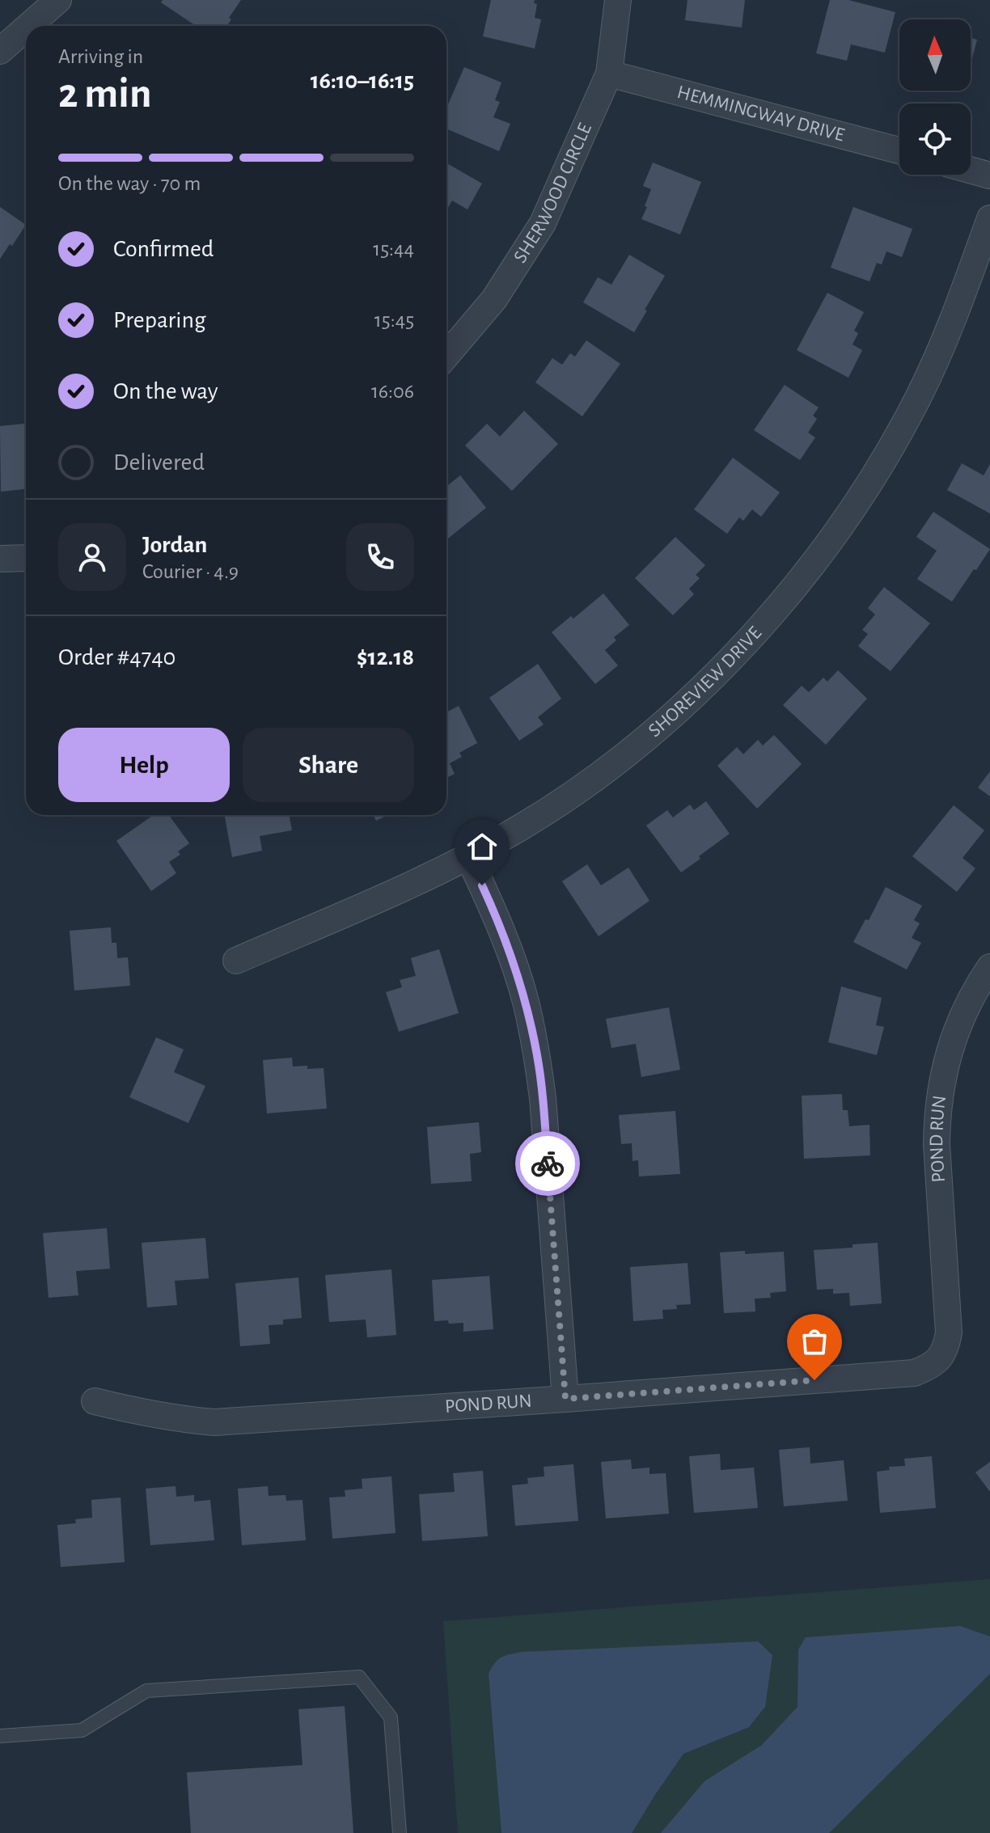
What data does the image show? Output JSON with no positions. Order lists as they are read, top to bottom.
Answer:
{
  "streets": {
    "street": [
      "HEMMINGWAY DRIVE",
      "SHERWOOD CIRCLE",
      "SHOREVIEW DRIVE",
      "POND RUN"
    ]
  },
  "crossings": [
    ["HEMMINGWAY DRIVE", "SHERWOOD CIRCLE"]
  ],
  "north": "top",
  "page": {
    "heading": ["2 min", "Arriving in", "16:10–16:15"],
    "panel": [
      "Jordan",
      "Courier · 4.9",
      "Order #4740",
      "$12.18"
    ],
    "bar": "On the way · 70 m",
    "list": [
      ["Confirmed", "15:44"],
      ["Preparing", "15:45"],
      ["On the way", "16:06"],
      "Delivered"
    ],
    "buttons": ["Help", "Share"]
  }
}
